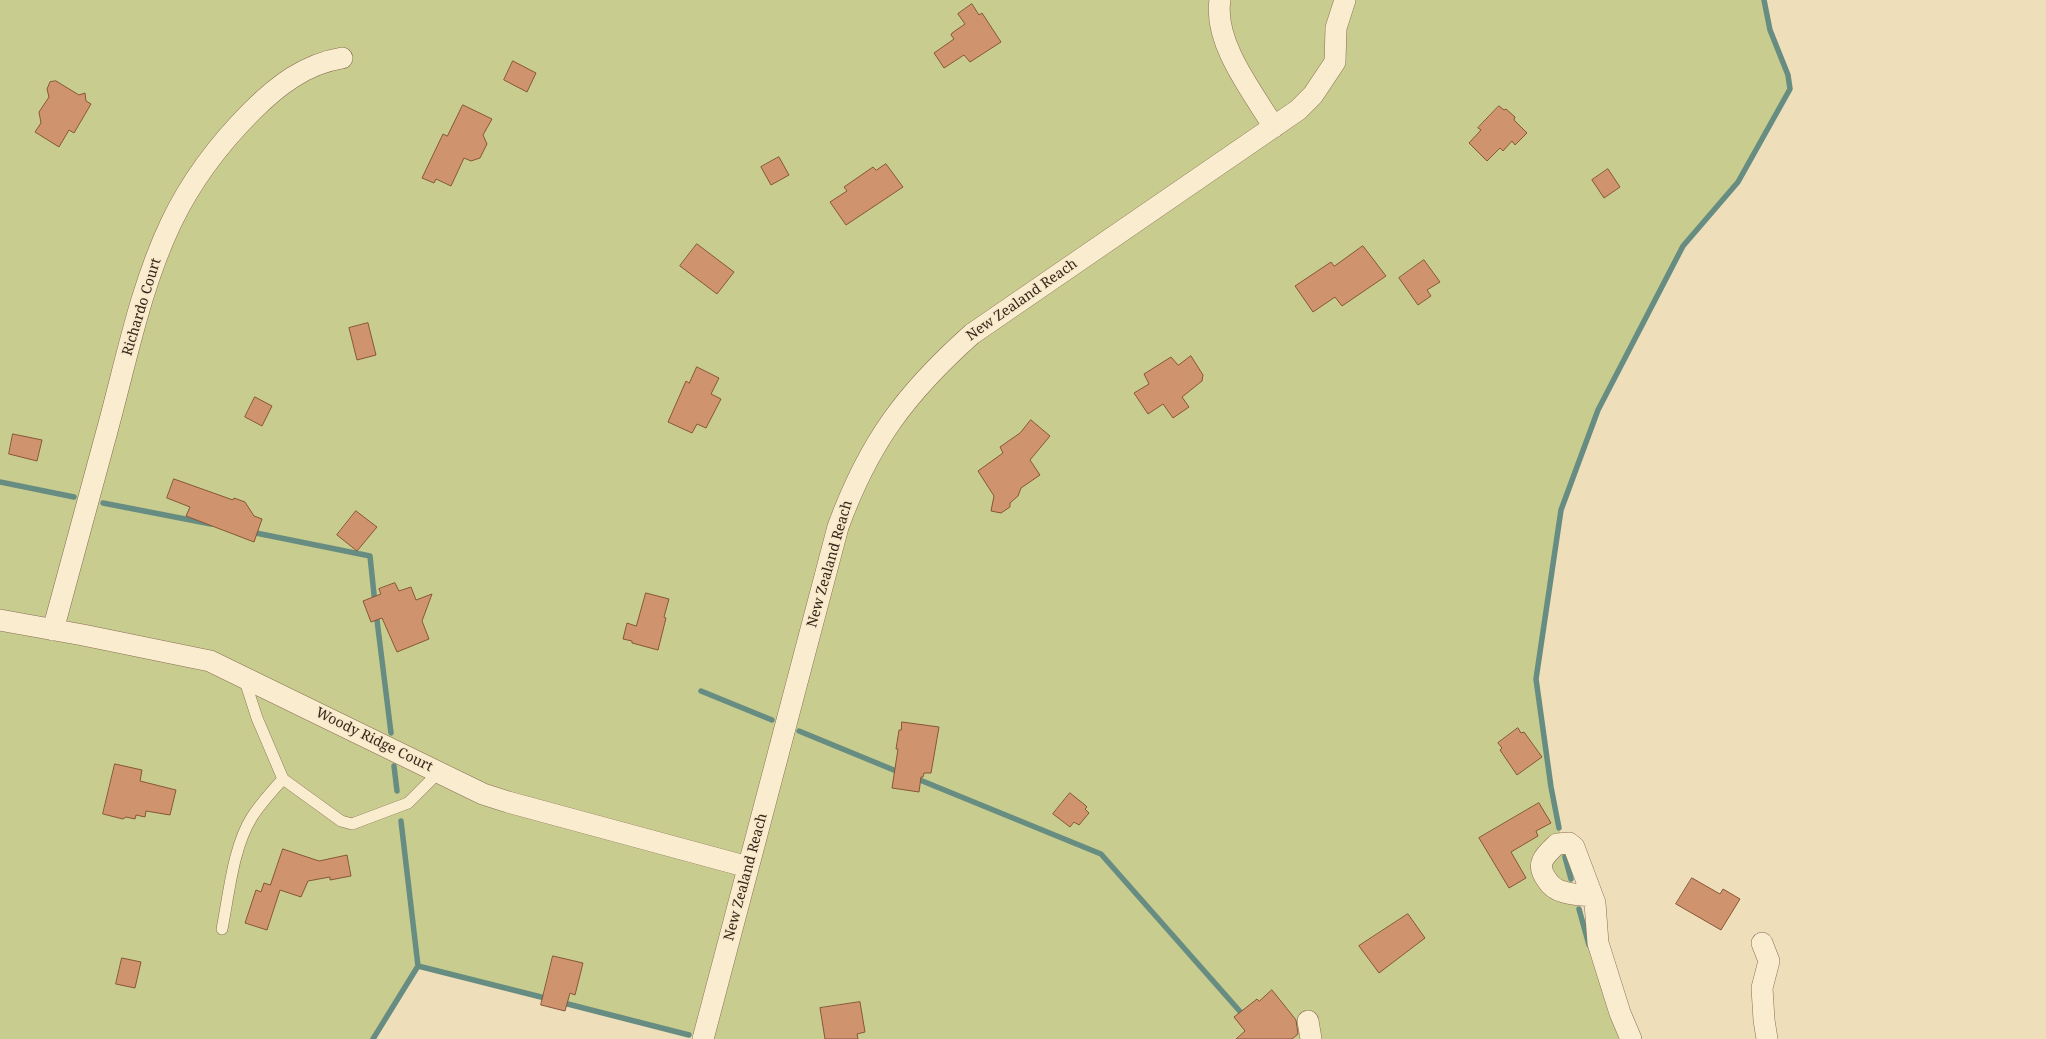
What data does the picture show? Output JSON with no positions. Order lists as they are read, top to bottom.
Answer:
{
  "streets": {
    "street": ["New Zealand Reach", "Richardo Court", "Woody Ridge Court"]
  },
  "crossings": [
    ["New Zealand Reach", "Woody Ridge Court"],
    ["Richardo Court", "Woody Ridge Court"]
  ]
}
